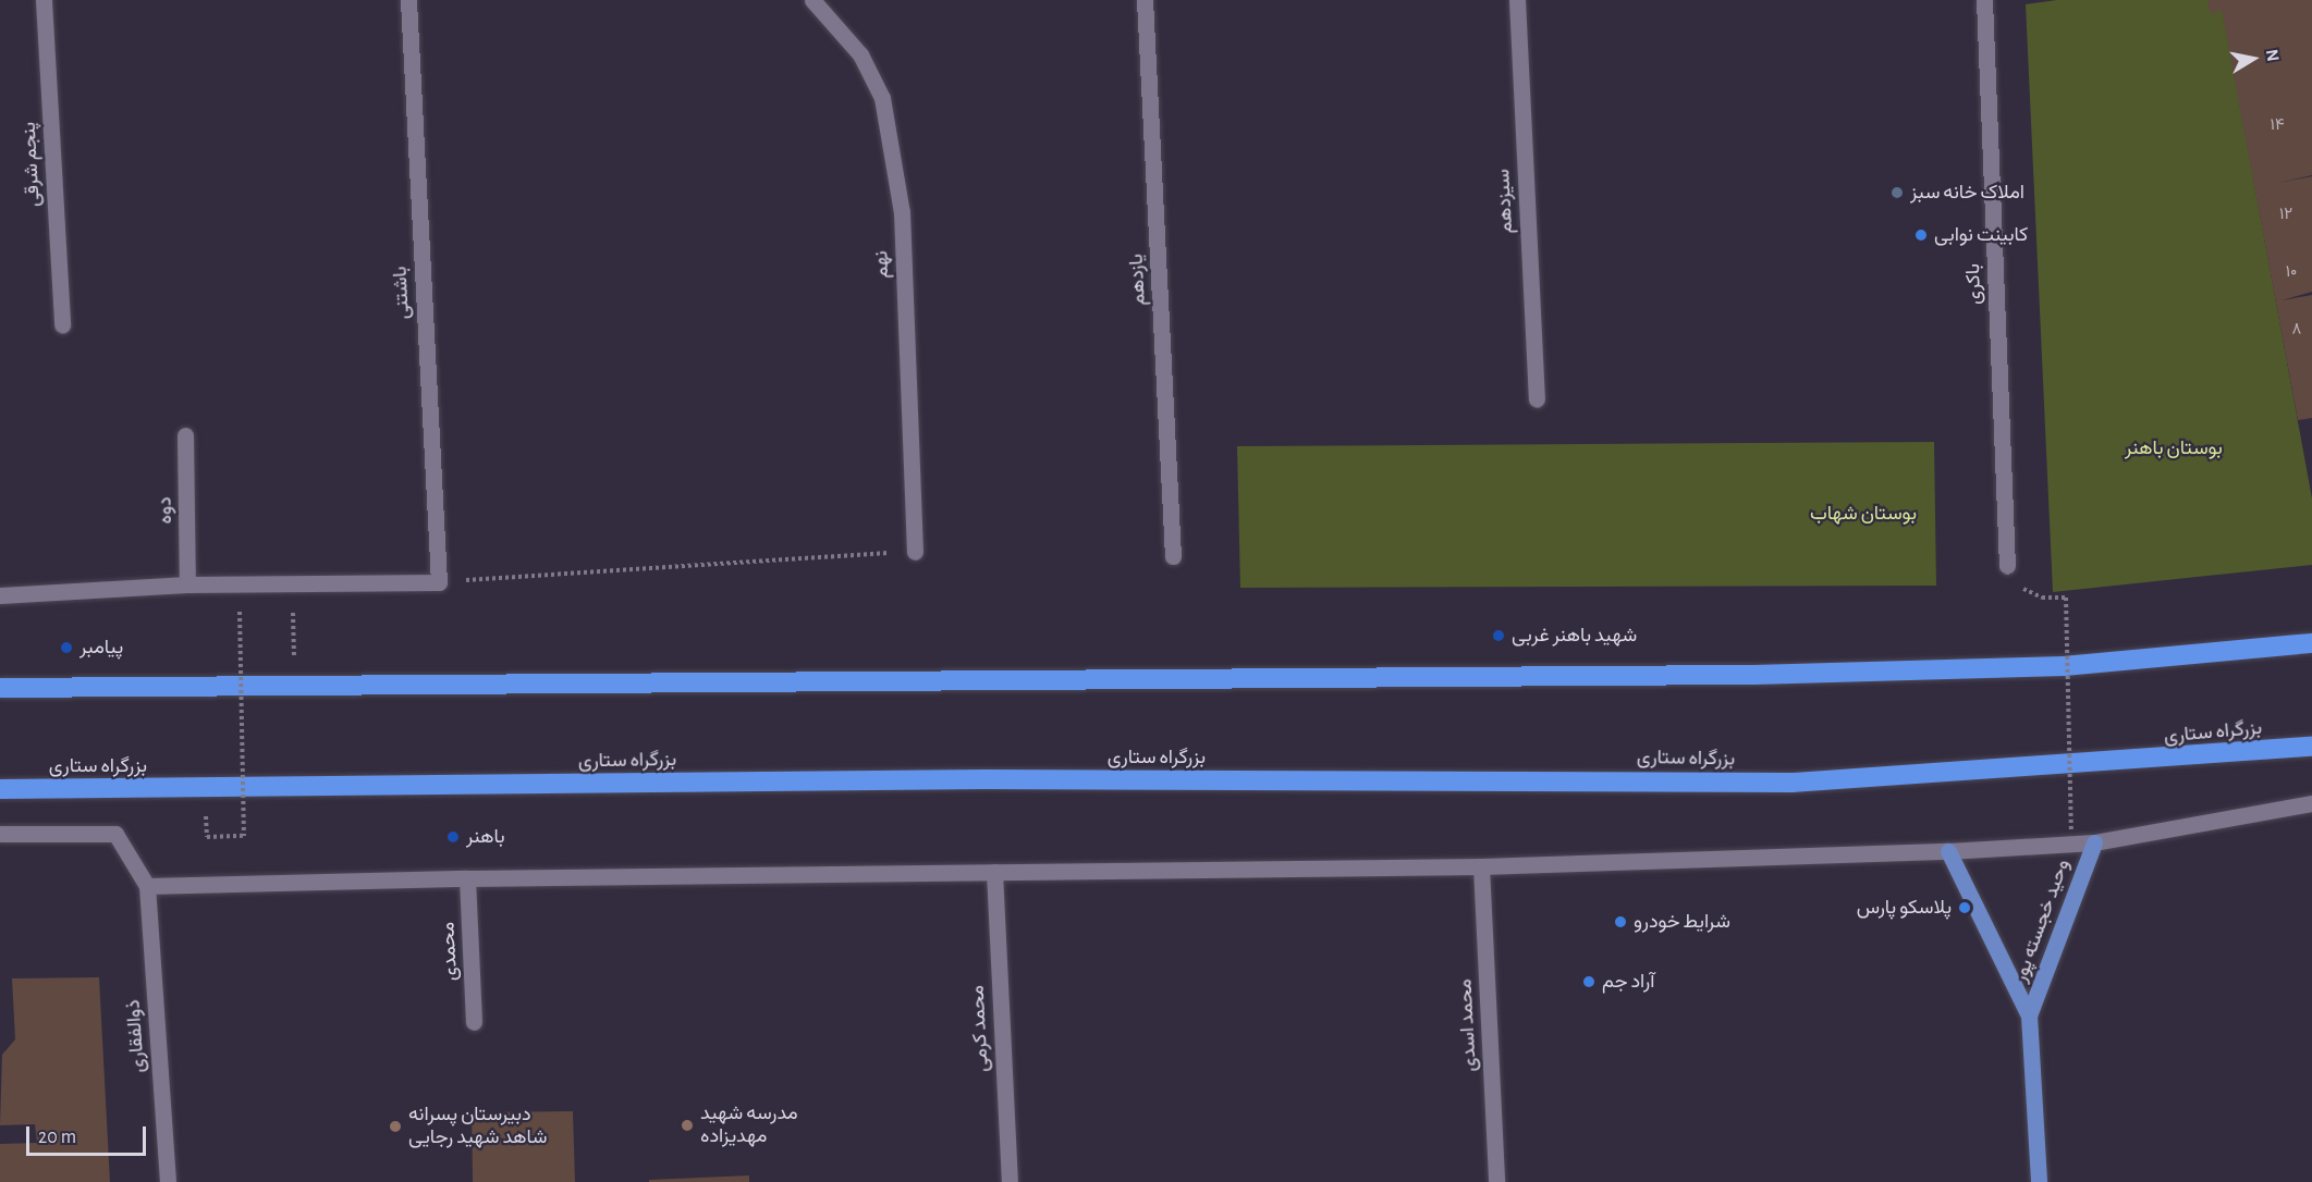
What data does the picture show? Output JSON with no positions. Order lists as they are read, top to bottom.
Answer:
{
  "streets": {
    "highway": ["بزرگراه ستاری"],
    "main road": ["وحید خجسته پور"],
    "street": [
      "پنجم شرقی",
      "سیزدهم",
      "نهم",
      "یازدهم",
      "باکری",
      "باشتنی",
      "دوه",
      "محمدی",
      "محمد اسدی",
      "محمد کرمی",
      "ذوالفقاری"
    ]
  },
  "parks": ["بوستان باهنر", "بوستان شهاب"],
  "places": [
    "املاک خانه سبز",
    "کابینت نوابی",
    "شهید باهنر غربی",
    "پیامبر",
    "باهنر",
    "پلاسکو پارس",
    "شرایط خودرو",
    "آراد جم",
    "مدرسه شهيد مهديزاده",
    "دبیرستان پسرانه شاهد شهید رجایی"
  ],
  "house_numbers": [
    "۱۴",
    "۱۲",
    "۱۰",
    "۸"
  ],
  "scale_bar": "20 m",
  "north": "right"
}
